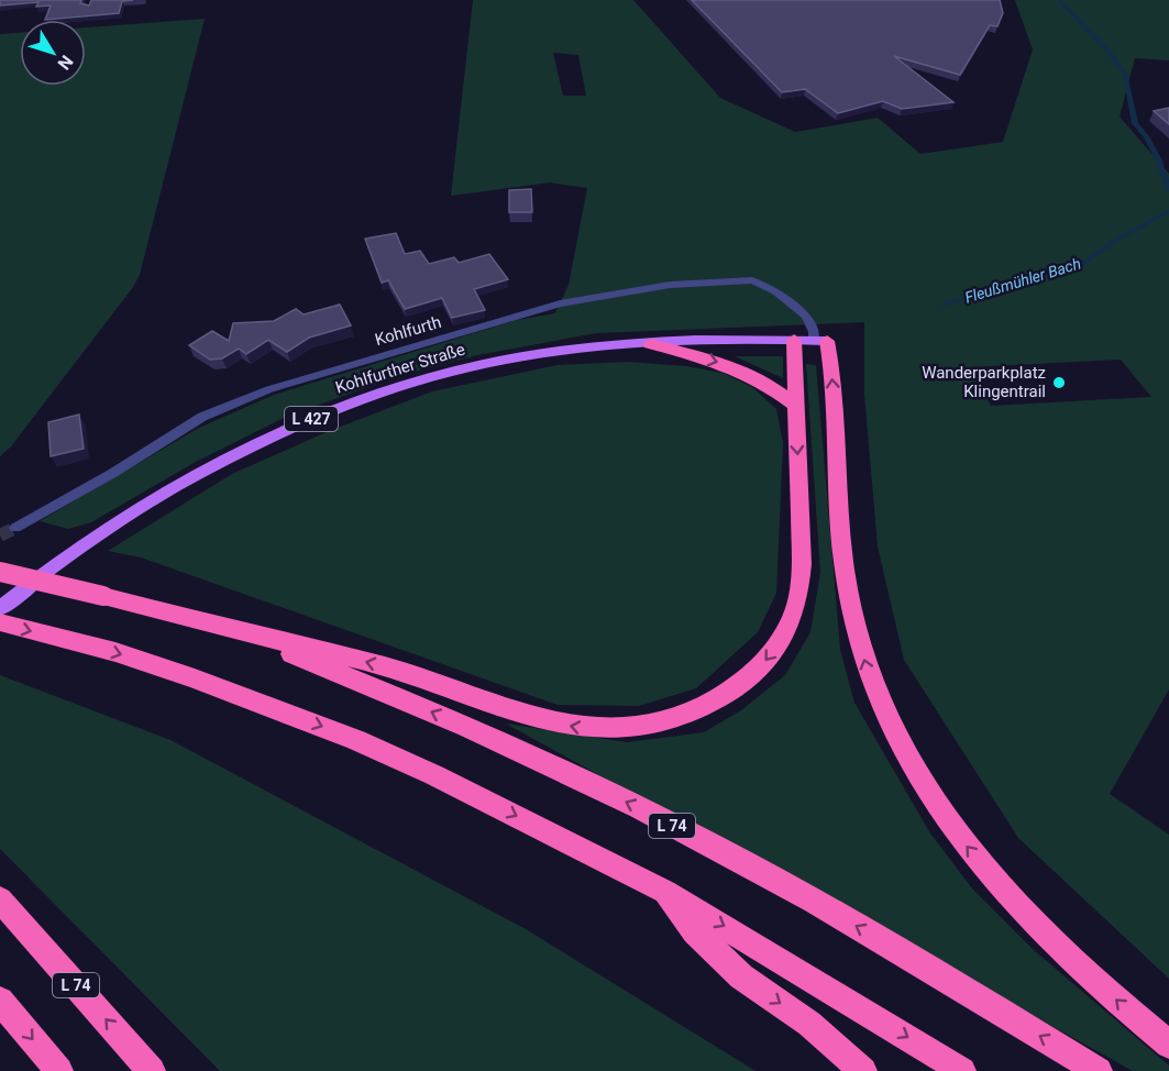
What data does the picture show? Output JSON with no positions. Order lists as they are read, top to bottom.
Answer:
{
  "streets": {
    "highway": ["L 74"],
    "main road": ["Kohlfurther Straße", "L 427"],
    "street": ["Kohlfurth"]
  },
  "crossings": [
    ["Kohlfurth", "Kohlfurther Straße"],
    ["Kohlfurth", "L 74"],
    ["Kohlfurther Straße", "L 74"]
  ],
  "water": ["Fleußmühler Bach"],
  "places": ["Wanderparkplatz Klingentrail"],
  "north": "bottom right"
}
